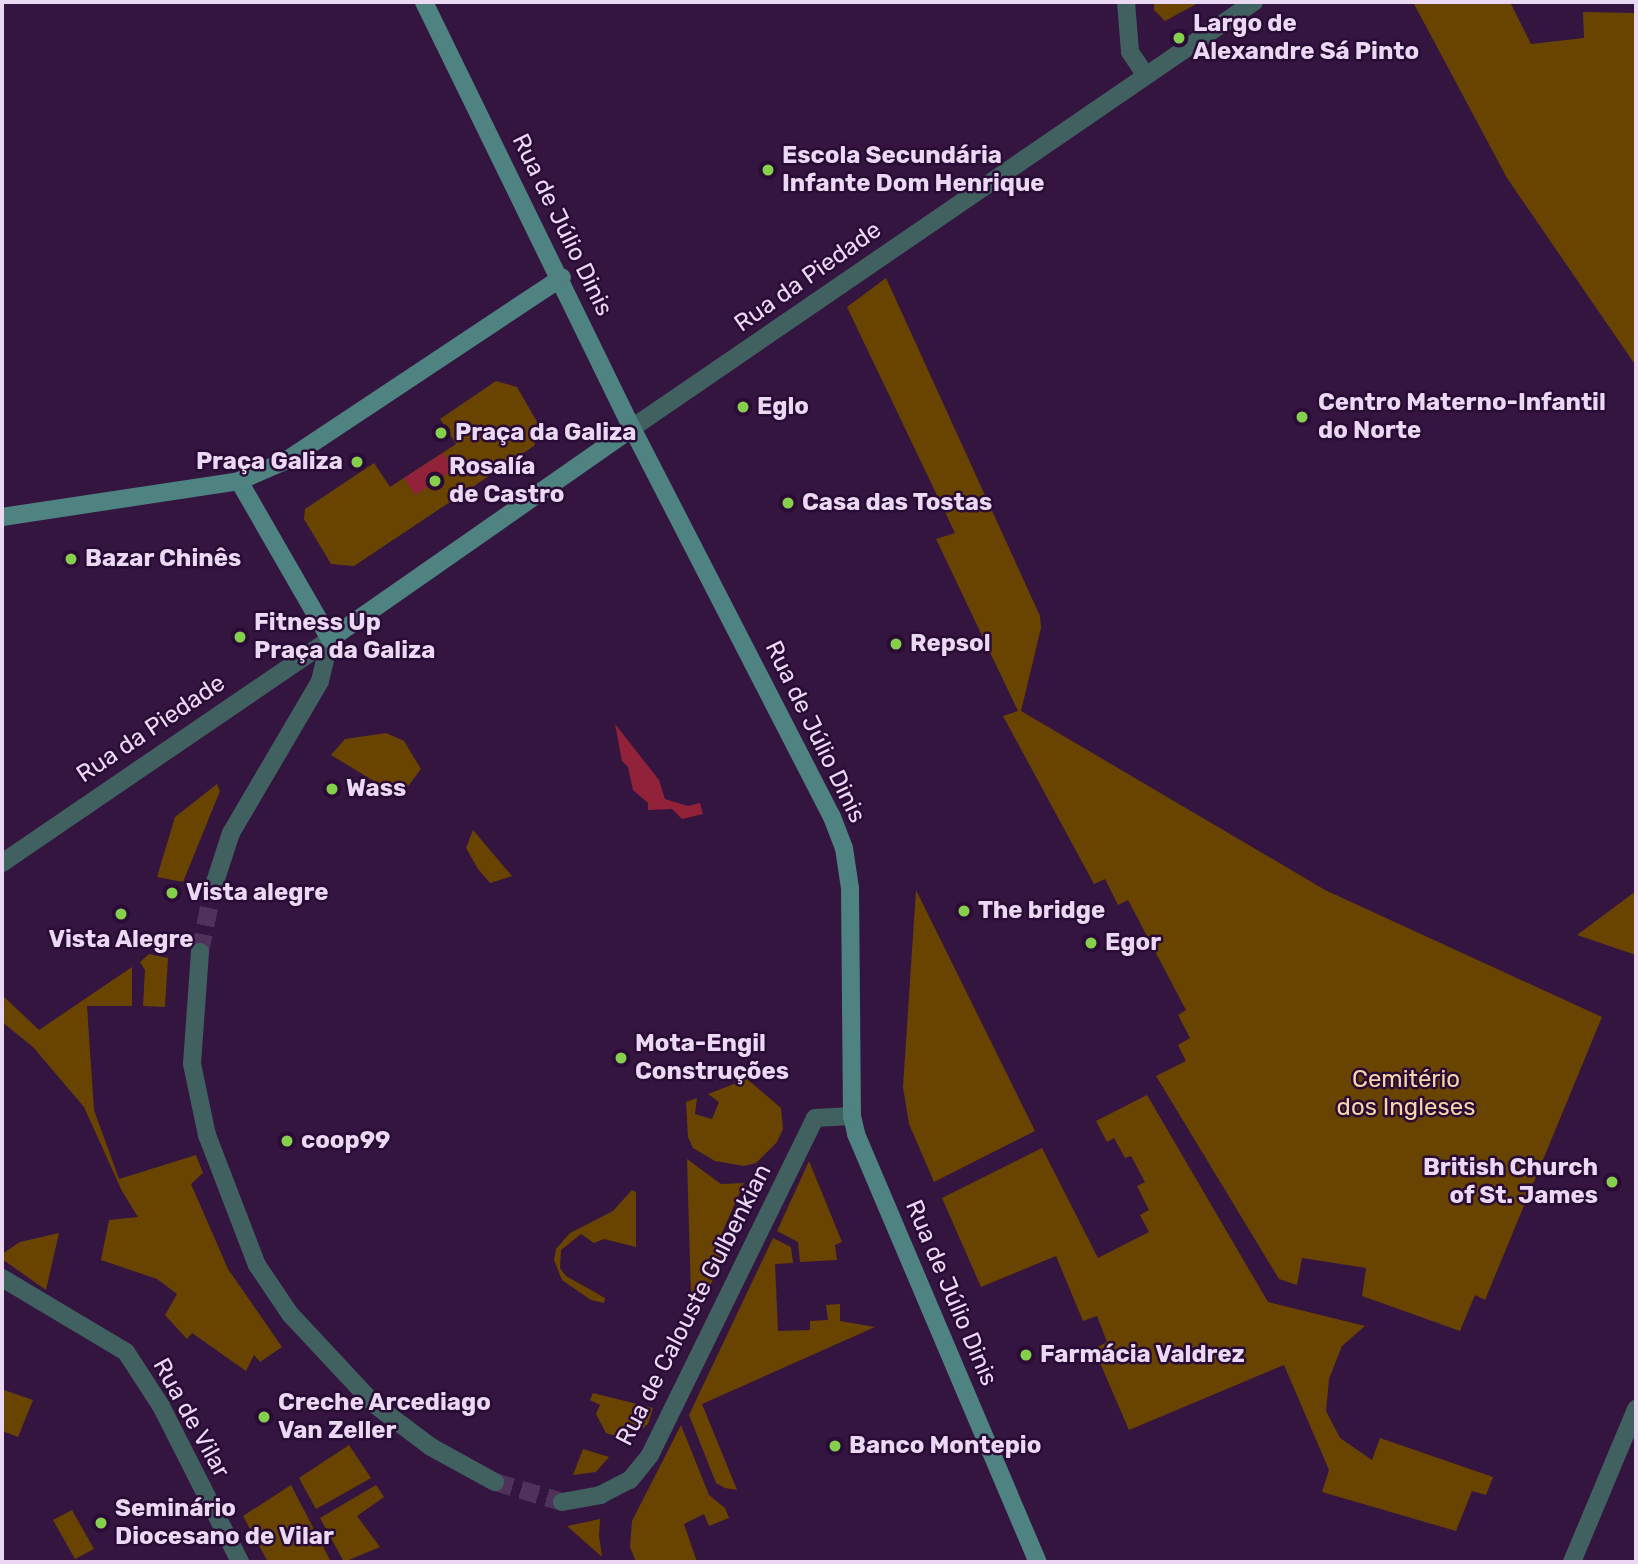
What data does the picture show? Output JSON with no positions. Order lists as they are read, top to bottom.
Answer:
{
  "streets": {
    "main road": ["Rua de Júlio Dinis"],
    "street": ["Rua da Piedade", "Rua de Calouste Gulbenkian", "Rua de Vilar"]
  },
  "crossings": [
    ["Rua de Júlio Dinis", "Rua da Piedade"],
    ["Rua de Júlio Dinis", "Rua de Calouste Gulbenkian"]
  ],
  "parks": ["Cemitério dos Ingleses"],
  "places": [
    "Largo de Alexandre Sá Pinto",
    "Escola Secundária Infante Dom Henrique",
    "Eglo",
    "Centro Materno-Infantil do Norte",
    "Praça da Galiza",
    "Praça Galiza",
    "Rosalía de Castro",
    "Casa das Tostas",
    "Bazar Chinês",
    "Fitness Up Praça da Galiza",
    "Repsol",
    "Wass",
    "Vista alegre",
    "The bridge",
    "Vista Alegre",
    "Egor",
    "Mota-Engil Construções",
    "coop99",
    "British Church of St. James",
    "Farmácia Valdrez",
    "Creche Arcediago Van Zeller",
    "Banco Montepio",
    "Seminário Diocesano de Vilar"
  ]
}
